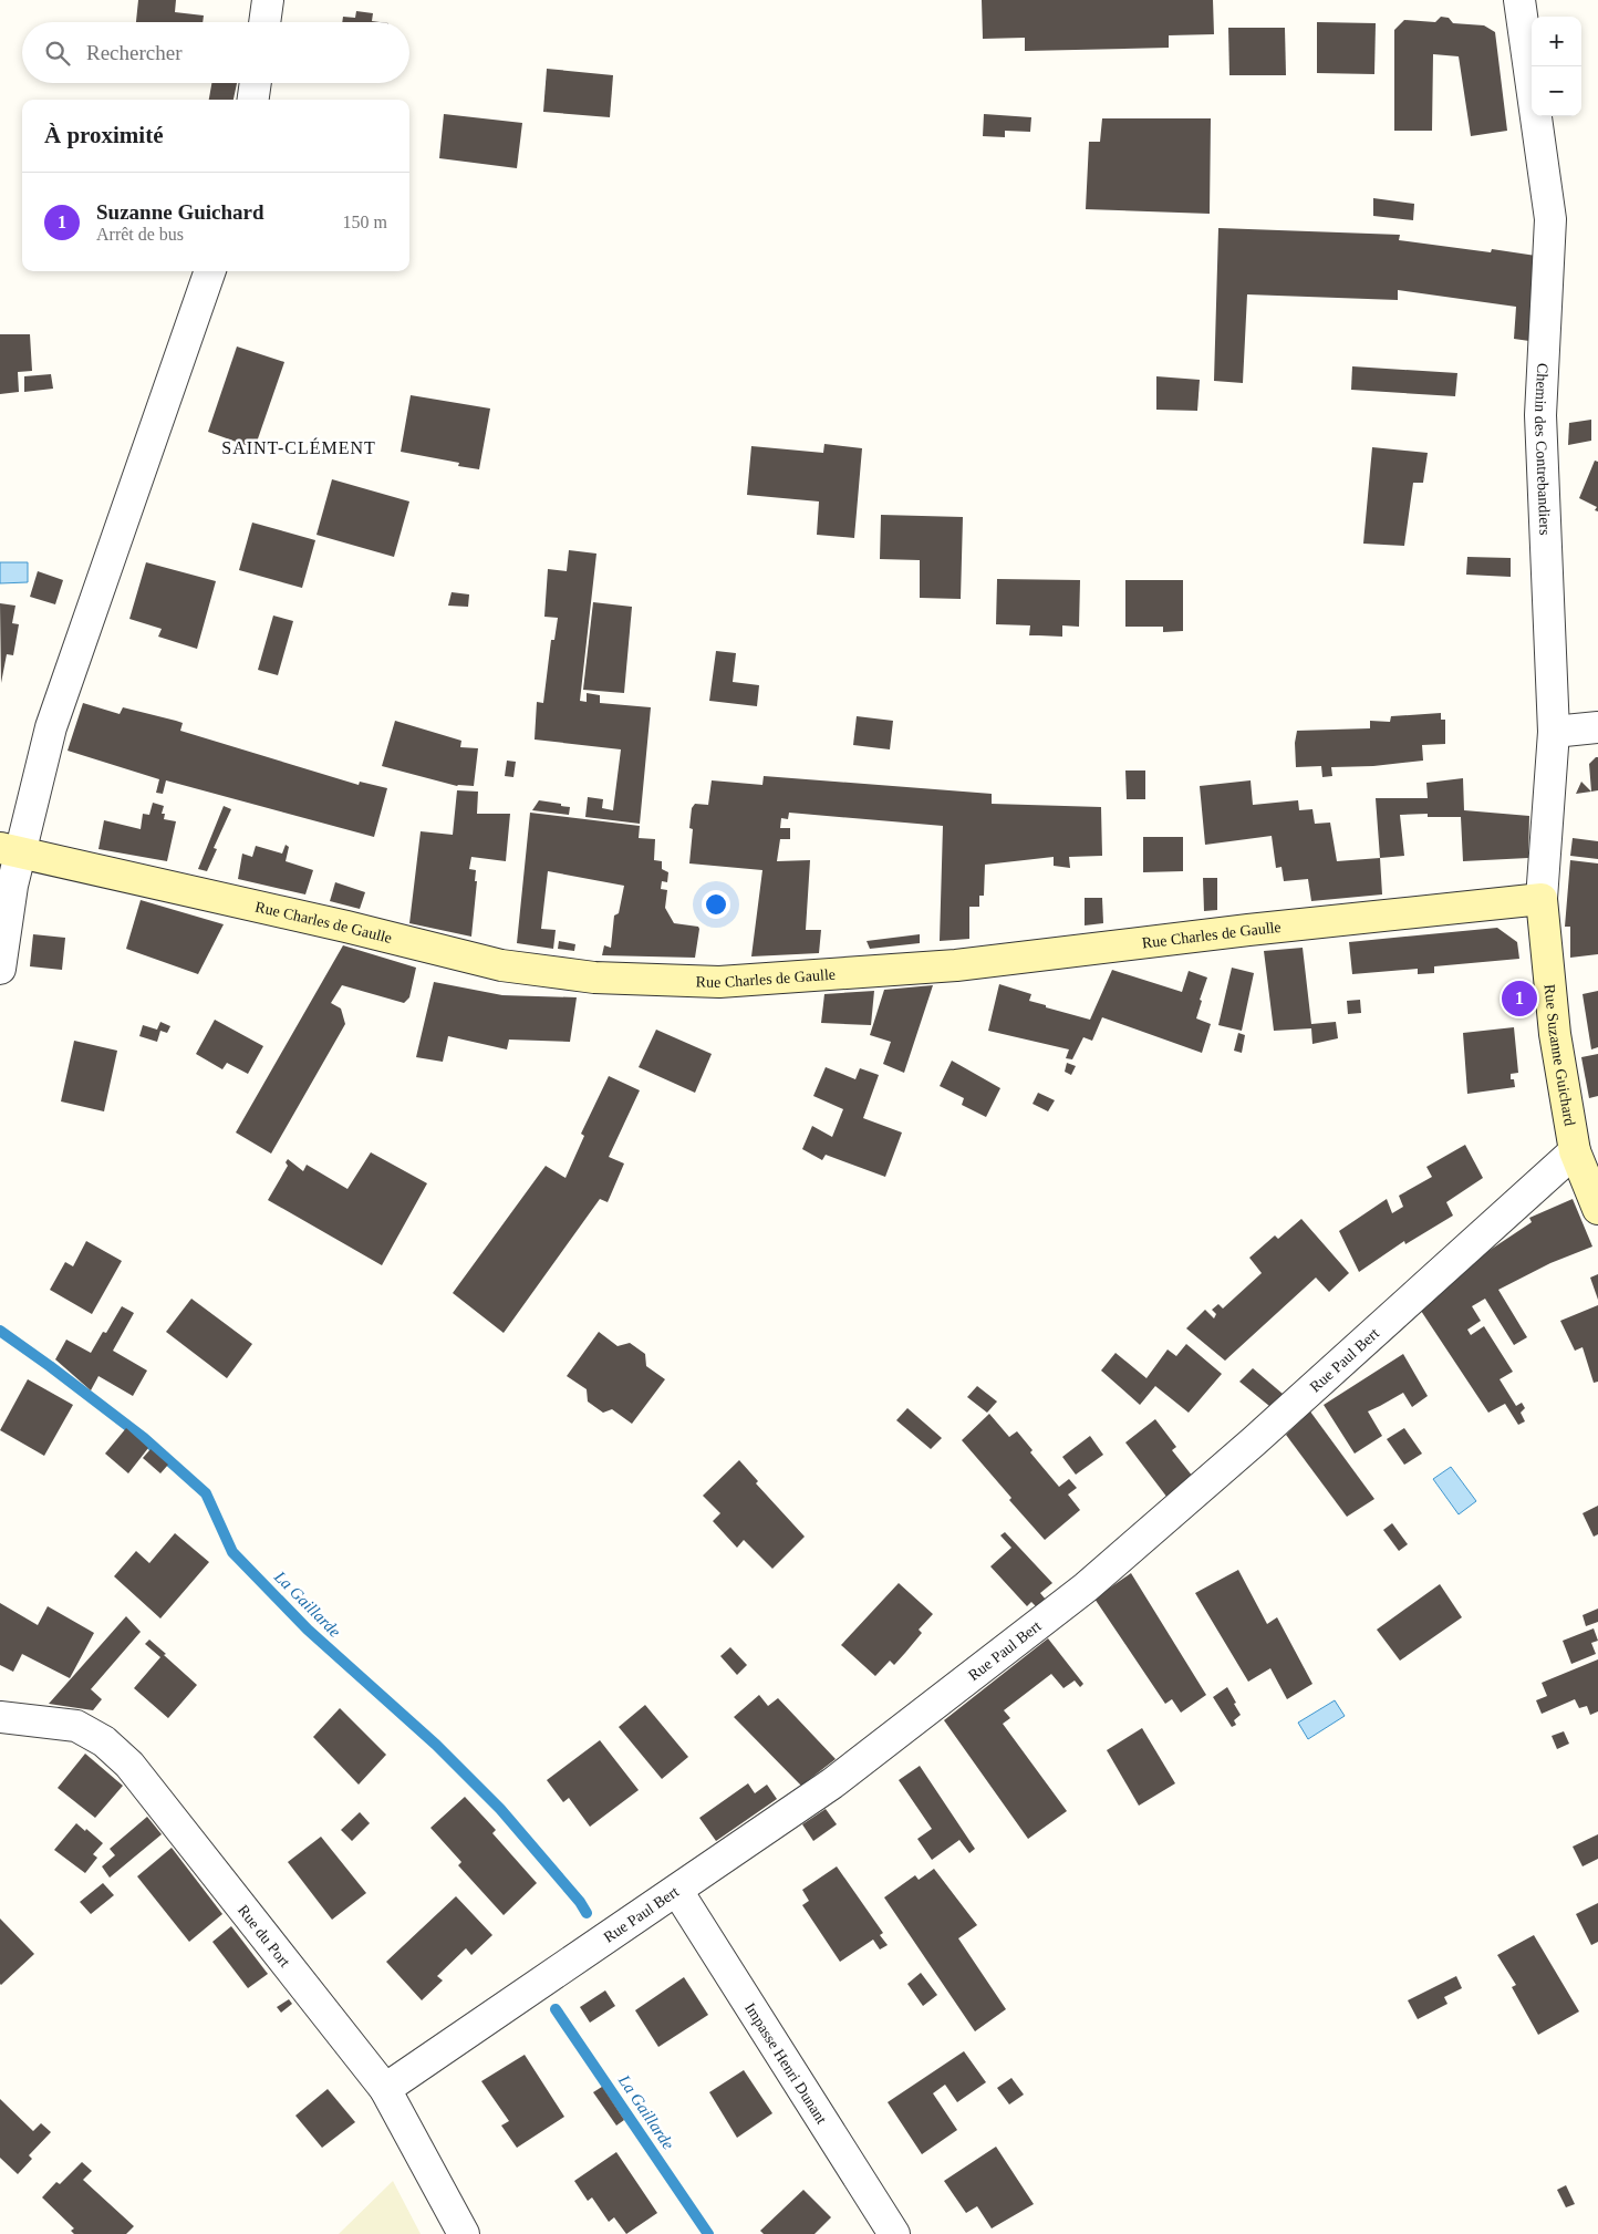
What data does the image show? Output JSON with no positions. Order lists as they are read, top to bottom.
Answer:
{
  "streets": {
    "street": [
      "Chemin des Contrebandiers",
      "Rue Charles de Gaulle",
      "Rue Suzanne Guichard",
      "Rue Paul Bert",
      "Rue du Port",
      "Impasse Henri Dunant"
    ]
  },
  "crossings": [
    ["Chemin des Contrebandiers", "Rue Charles de Gaulle"],
    ["Chemin des Contrebandiers", "Rue Suzanne Guichard"],
    ["Rue Charles de Gaulle", "Rue Suzanne Guichard"],
    ["Rue Suzanne Guichard", "Rue Paul Bert"],
    ["Rue Paul Bert", "Rue du Port"],
    ["Rue Paul Bert", "Impasse Henri Dunant"]
  ],
  "districts": ["SAINT-CLÉMENT"],
  "water": ["La Gaillarde"],
  "page": {
    "map_buttons": ["+", "−"],
    "search": "Rechercher",
    "heading": "À proximité",
    "list": [
      {
        "mark": "1",
        "name": "Suzanne Guichard",
        "note": "Arrêt de bus",
        "value": "150 m"
      }
    ],
    "pins": "1"
  }
}
